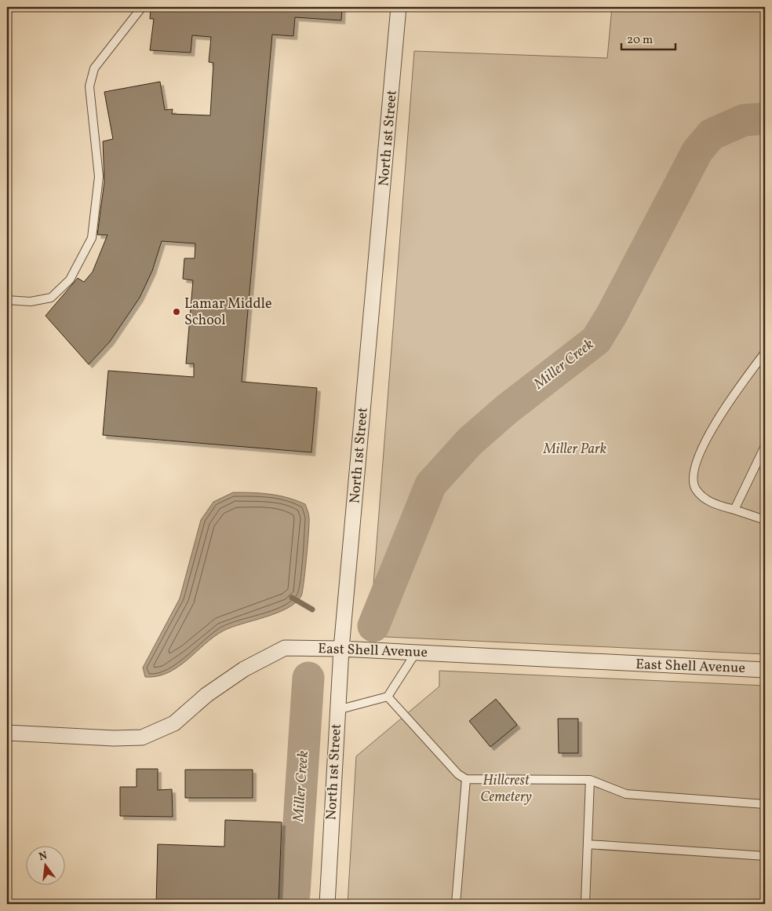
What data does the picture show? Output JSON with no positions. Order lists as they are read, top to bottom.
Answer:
{
  "streets": {
    "street": ["North 1st Street", "East Shell Avenue"]
  },
  "crossings": [
    ["North 1st Street", "East Shell Avenue"]
  ],
  "water": ["Miller Creek"],
  "parks": ["Miller Park", "Hillcrest Cemetery"],
  "places": ["Lamar Middle School"],
  "scale_bar": "20 m",
  "north": "top"
}
